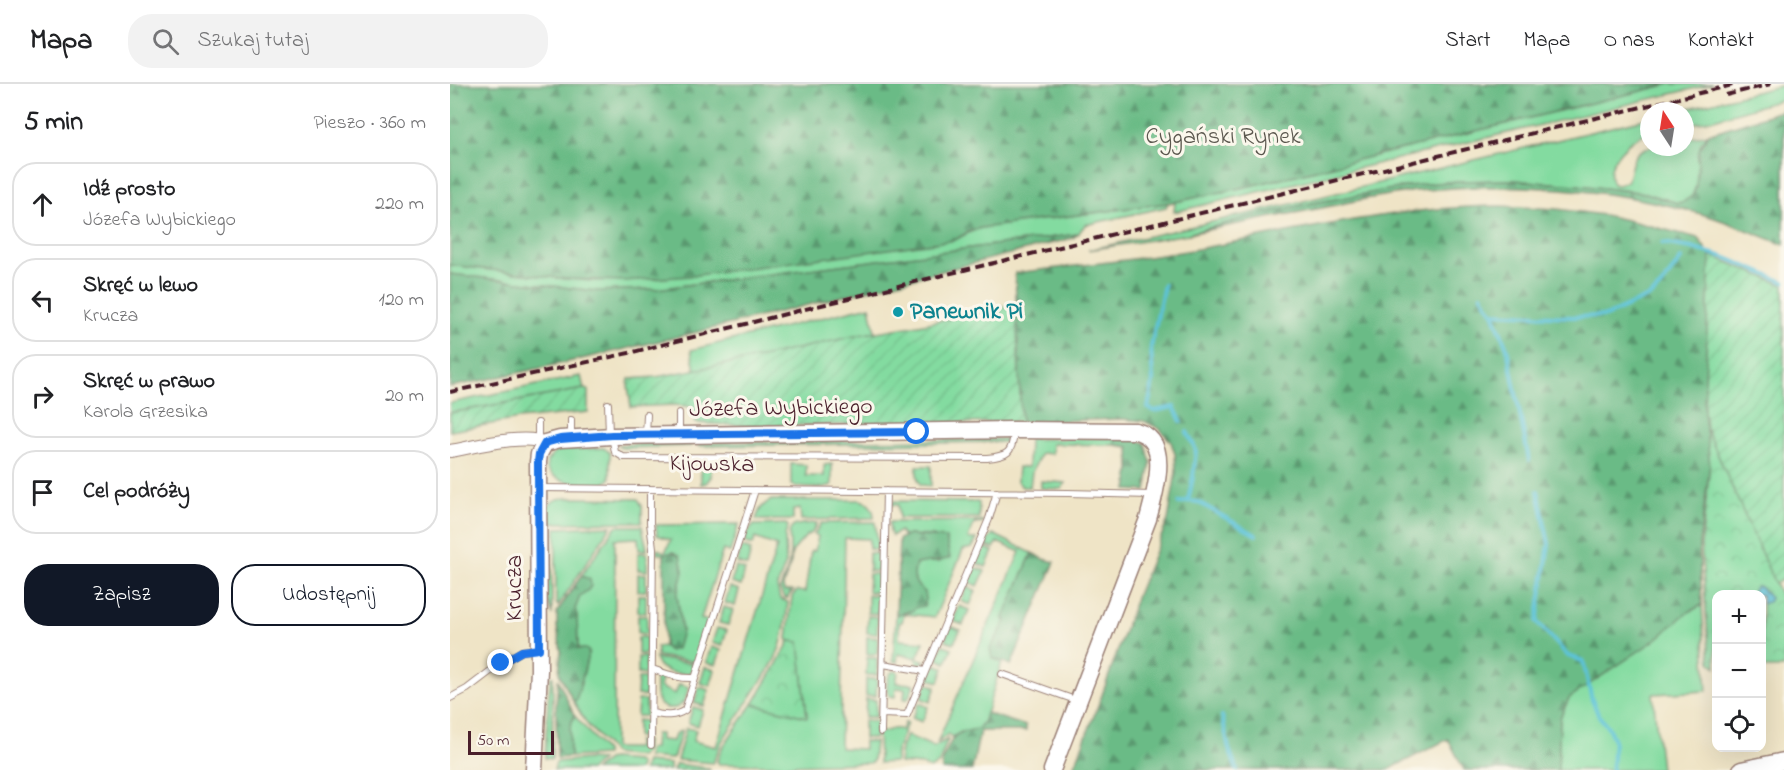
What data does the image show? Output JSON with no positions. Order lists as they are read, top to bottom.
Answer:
{
  "streets": {
    "street": ["Józefa Wybickiego", "Krucza"],
    "lane": ["Kijowska"]
  },
  "crossings": [
    ["Józefa Wybickiego", "Kijowska"],
    ["Józefa Wybickiego", "Krucza"],
    ["Kijowska", "Krucza"]
  ],
  "parks": ["Cygański Rynek"],
  "places": ["Panewnik Pi"],
  "scale_bar": "50 m",
  "north": "top",
  "page": {
    "header": "Mapa",
    "search": "Szukaj tutaj",
    "nav": [
      "Start",
      "Mapa",
      "O nas",
      "Kontakt"
    ],
    "heading": ["5 min", "Pieszo · 360 m"],
    "list": [
      ["Idź prosto", "Józefa Wybickiego", "220 m"],
      ["Skręć w lewo", "Krucza", "120 m"],
      ["Skręć w prawo", "Karola Grzesika", "20 m"],
      "Cel podróży"
    ],
    "buttons": ["Zapisz", "Udostępnij"],
    "map_buttons": ["+", "−"],
    "scale": "50 m"
  }
}
